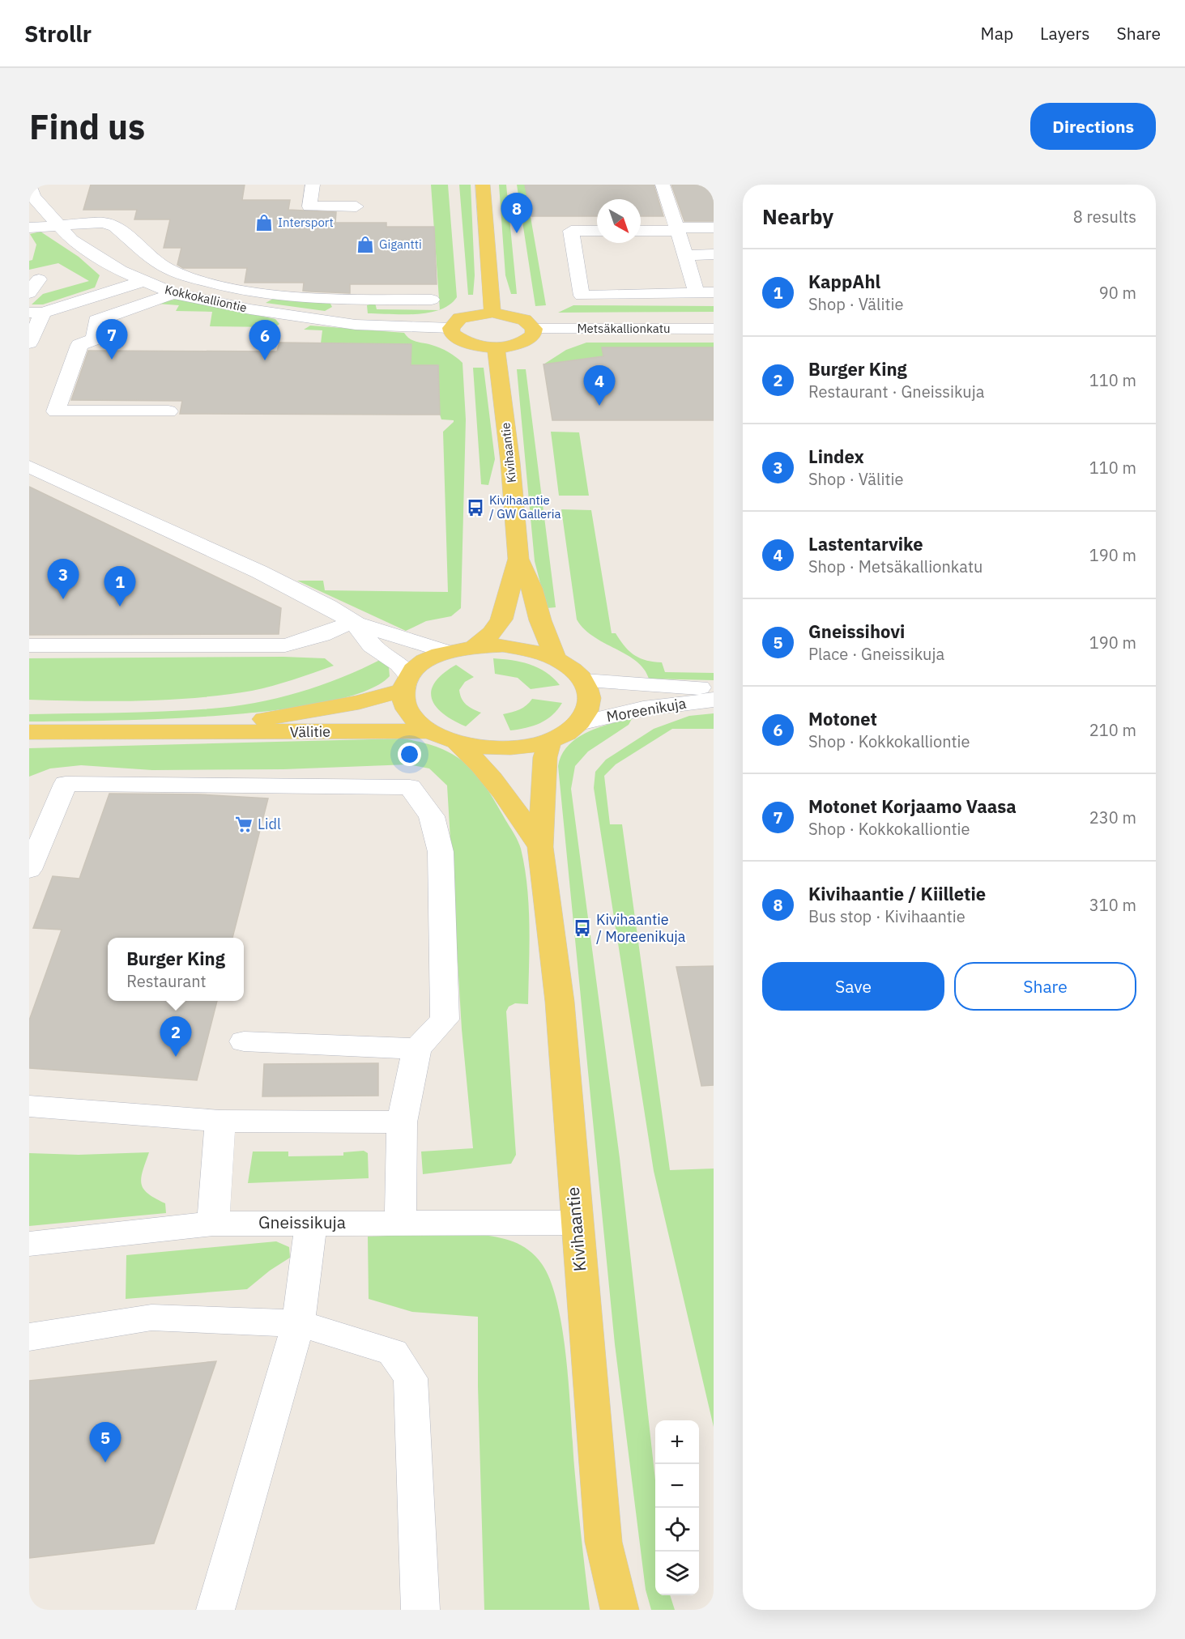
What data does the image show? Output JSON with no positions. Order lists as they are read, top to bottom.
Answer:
{
  "streets": {
    "main road": ["Kivihaantie", "Välitie"],
    "street": [
      "Kokkokalliontie",
      "Metsäkallionkatu",
      "Moreenikuja",
      "Gneissikuja"
    ]
  },
  "crossings": [
    ["Kivihaantie", "Moreenikuja"],
    ["Kivihaantie", "Välitie"],
    ["Kivihaantie", "Gneissikuja"],
    ["Moreenikuja", "Välitie"]
  ],
  "places": {
    "shop": ["Intersport", "Gigantti"],
    "bus stop": ["Kivihaantie / GW Galleria", "Kivihaantie / Moreenikuja"],
    "supermarket": ["Lidl"]
  },
  "north": "bottom right",
  "page": {
    "header": "Strollr",
    "nav": ["Map", "Layers", "Share"],
    "buttons": [
      "Directions",
      ["Save", "Share"]
    ],
    "title": "Find us",
    "heading": ["Nearby", "8 results"],
    "pins": [
      "8",
      "7",
      "6",
      "4",
      "3",
      "1",
      "2",
      "5"
    ],
    "list": [
      {
        "mark": "1",
        "name": "KappAhl",
        "note": "Shop · Välitie",
        "value": "90 m"
      },
      {
        "mark": "2",
        "name": "Burger King",
        "note": "Restaurant · Gneissikuja",
        "value": "110 m"
      },
      {
        "mark": "3",
        "name": "Lindex",
        "note": "Shop · Välitie",
        "value": "110 m"
      },
      {
        "mark": "4",
        "name": "Lastentarvike",
        "note": "Shop · Metsäkallionkatu",
        "value": "190 m"
      },
      {
        "mark": "5",
        "name": "Gneissihovi",
        "note": "Place · Gneissikuja",
        "value": "190 m"
      },
      {
        "mark": "6",
        "name": "Motonet",
        "note": "Shop · Kokkokalliontie",
        "value": "210 m"
      },
      {
        "mark": "7",
        "name": "Motonet Korjaamo Vaasa",
        "note": "Shop · Kokkokalliontie",
        "value": "230 m"
      },
      {
        "mark": "8",
        "name": "Kivihaantie / Kiilletie",
        "note": "Bus stop · Kivihaantie",
        "value": "310 m"
      }
    ],
    "popup": ["Burger King", "Restaurant"],
    "map_buttons": ["+", "−"]
  }
}
